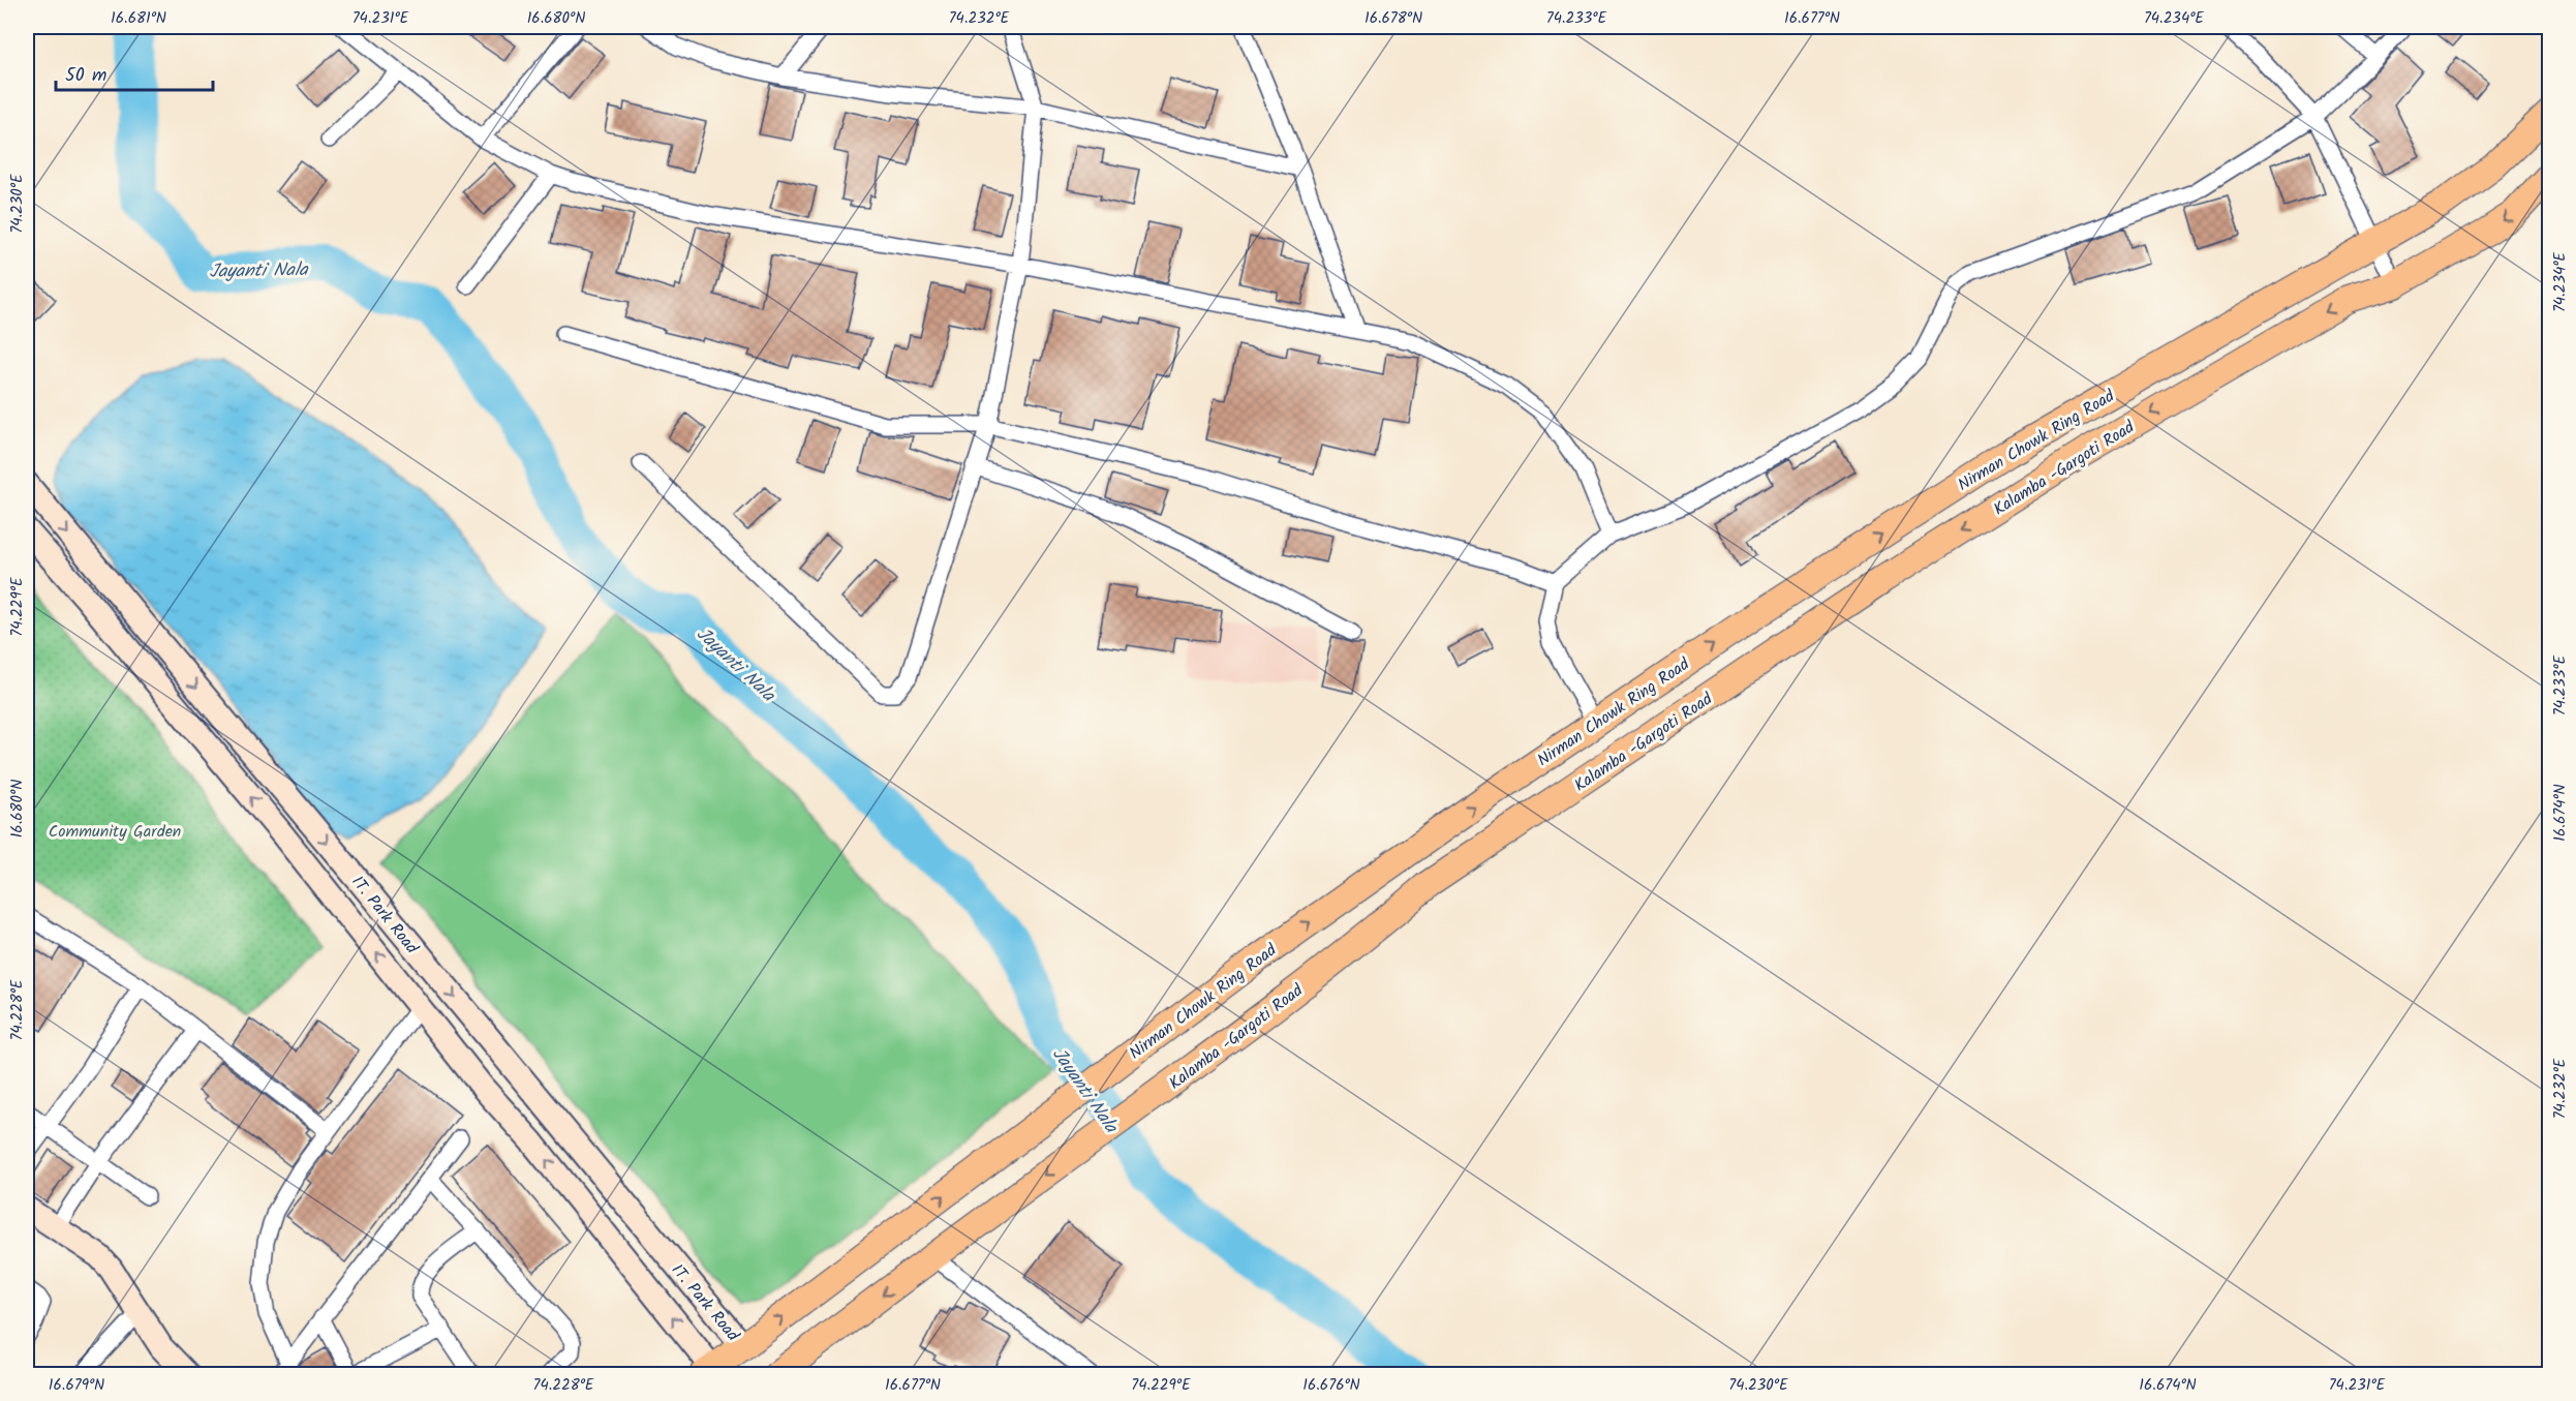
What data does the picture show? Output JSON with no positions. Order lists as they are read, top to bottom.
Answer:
{
  "streets": {
    "main road": ["Nirman Chowk Ring Road", "Kalamba -Gargoti Road", "IT. Park Road"]
  },
  "crossings": [
    ["Nirman Chowk Ring Road", "IT. Park Road"]
  ],
  "one_way": ["Nirman Chowk Ring Road", "Kalamba -Gargoti Road"],
  "water": ["Jayanti Nala"],
  "parks": ["Community Garden"],
  "scale_bar": "50 m",
  "coordinates": [
    "16.681°N",
    "74.231°E",
    "16.680°N",
    "74.232°E",
    "16.678°N",
    "74.233°E",
    "16.677°N",
    "74.234°E",
    "74.230°E",
    "74.229°E",
    "16.674°N",
    "74.228°E",
    "16.679°N",
    "16.676°N"
  ]
}
